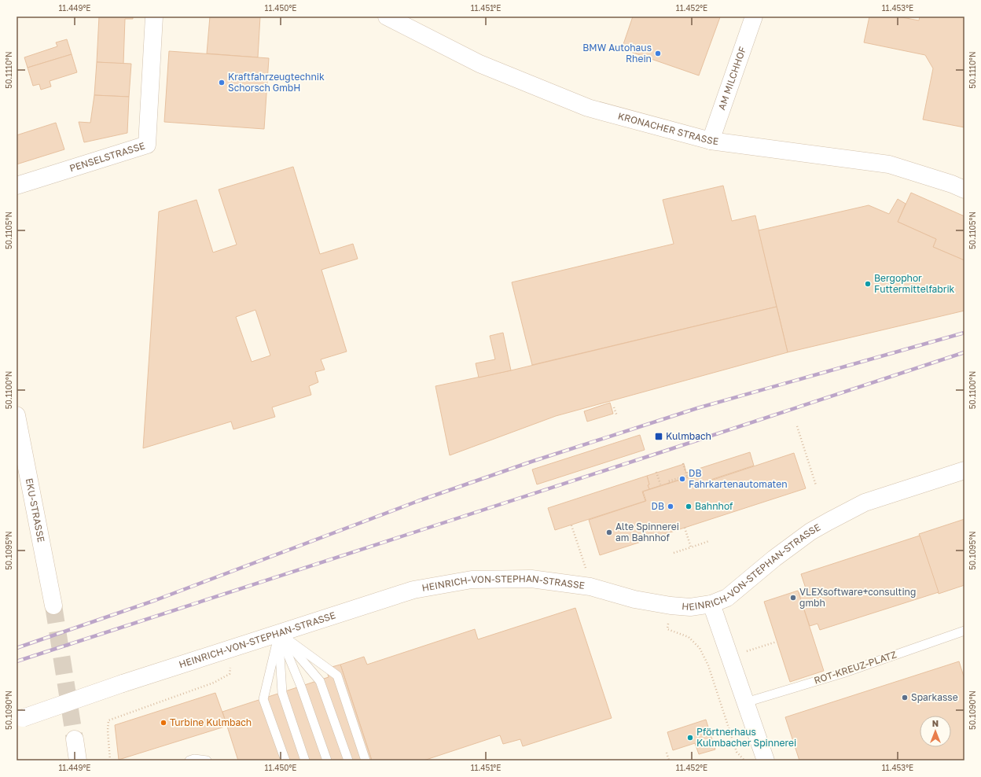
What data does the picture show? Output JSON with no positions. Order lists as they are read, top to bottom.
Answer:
{
  "streets": {
    "street": [
      "AM MILCHHOF",
      "KRONACHER STRASSE",
      "PENSELSTRASSE",
      "EKU-STRASSE",
      "HEINRICH-VON-STEPHAN-STRASSE"
    ],
    "lane": ["ROT-KREUZ-PLATZ"]
  },
  "crossings": [
    ["AM MILCHHOF", "KRONACHER STRASSE"]
  ],
  "places": {
    "other": [
      "BMW Autohaus Rhein",
      "Kraftfahrzeugtechnik Schorsch GmbH",
      "Bergophor Futtermittelfabrik",
      "DB Fahrkartenautomaten",
      "DB",
      "Bahnhof",
      "Alte Spinnerei am Bahnhof",
      "VLEXsoftware+consulting gmbh",
      "Sparkasse",
      "Turbine Kulmbach",
      "Pförtnerhaus Kulmbacher Spinnerei"
    ],
    "transit": ["Kulmbach"]
  },
  "north": "top",
  "coordinates": [
    "11.449°E",
    "11.450°E",
    "11.451°E",
    "11.452°E",
    "11.453°E",
    "50.1110°N",
    "50.1105°N",
    "50.1100°N",
    "50.1095°N",
    "50.1090°N"
  ]
}
